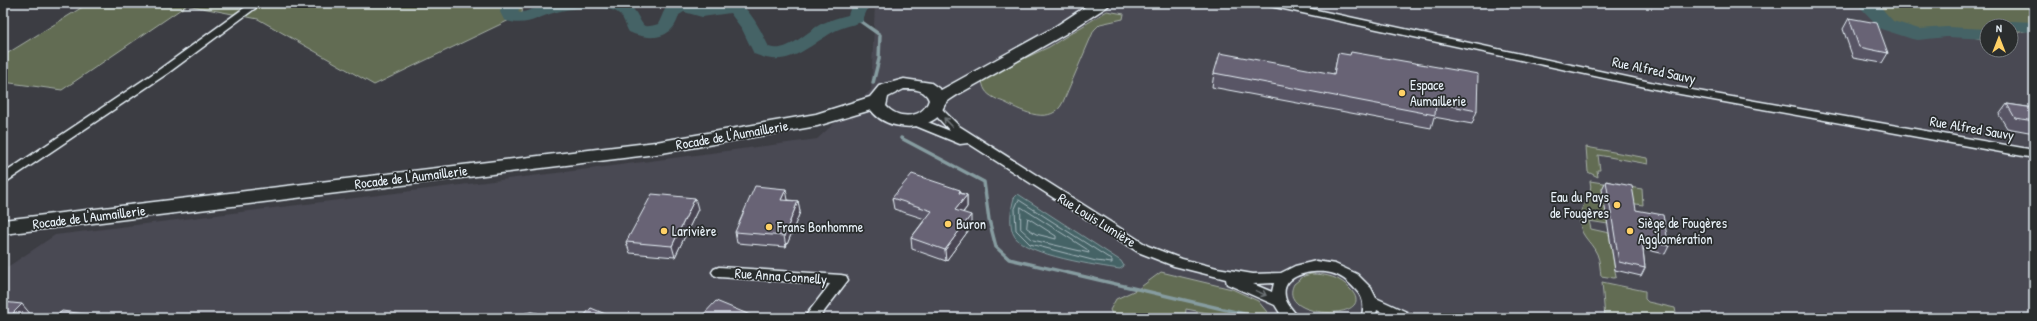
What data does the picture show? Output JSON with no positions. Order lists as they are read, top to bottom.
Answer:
{
  "streets": {
    "main road": ["Rocade de l'Aumaillerie"],
    "street": ["Rue Alfred Sauvy", "Rue Louis Lumière", "Rue Anna Connelly"]
  },
  "crossings": [
    ["Rocade de l'Aumaillerie", "Rue Louis Lumière"]
  ],
  "places": [
    "Espace Aumaillerie",
    "Eau du Pays de Fougères",
    "Buron",
    "Frans Bonhomme",
    "Larivière",
    "Siège de Fougères Agglomération"
  ],
  "north": "top"
}
